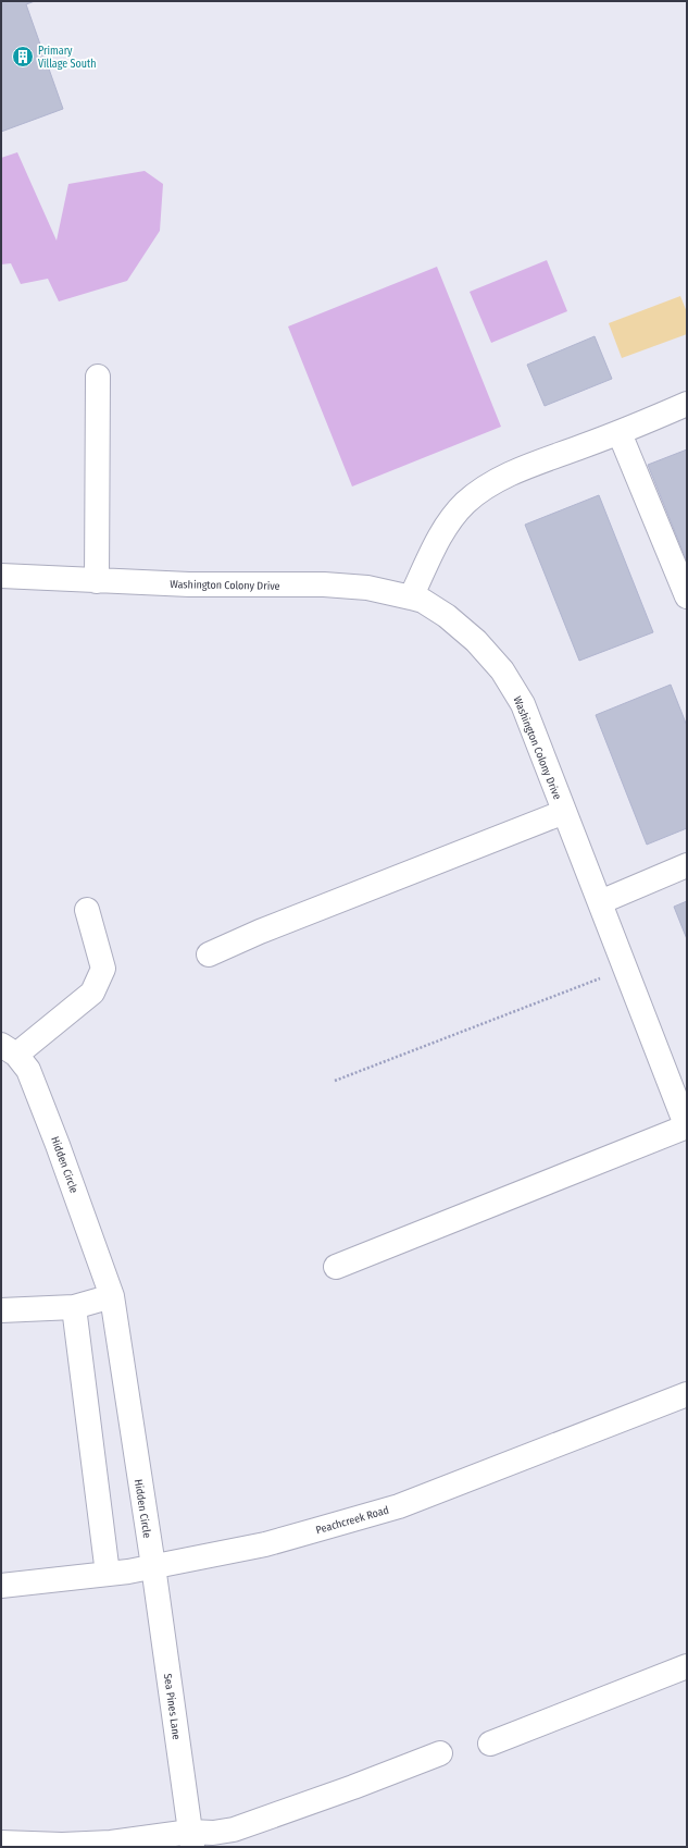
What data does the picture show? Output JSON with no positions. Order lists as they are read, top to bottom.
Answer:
{
  "streets": {
    "street": [
      "Washington Colony Drive",
      "Hidden Circle",
      "Peachcreek Road",
      "Sea Pines Lane"
    ]
  },
  "crossings": [
    ["Hidden Circle", "Peachcreek Road"],
    ["Hidden Circle", "Sea Pines Lane"],
    ["Peachcreek Road", "Sea Pines Lane"]
  ],
  "places": {
    "building": ["Primary Village South"]
  }
}
